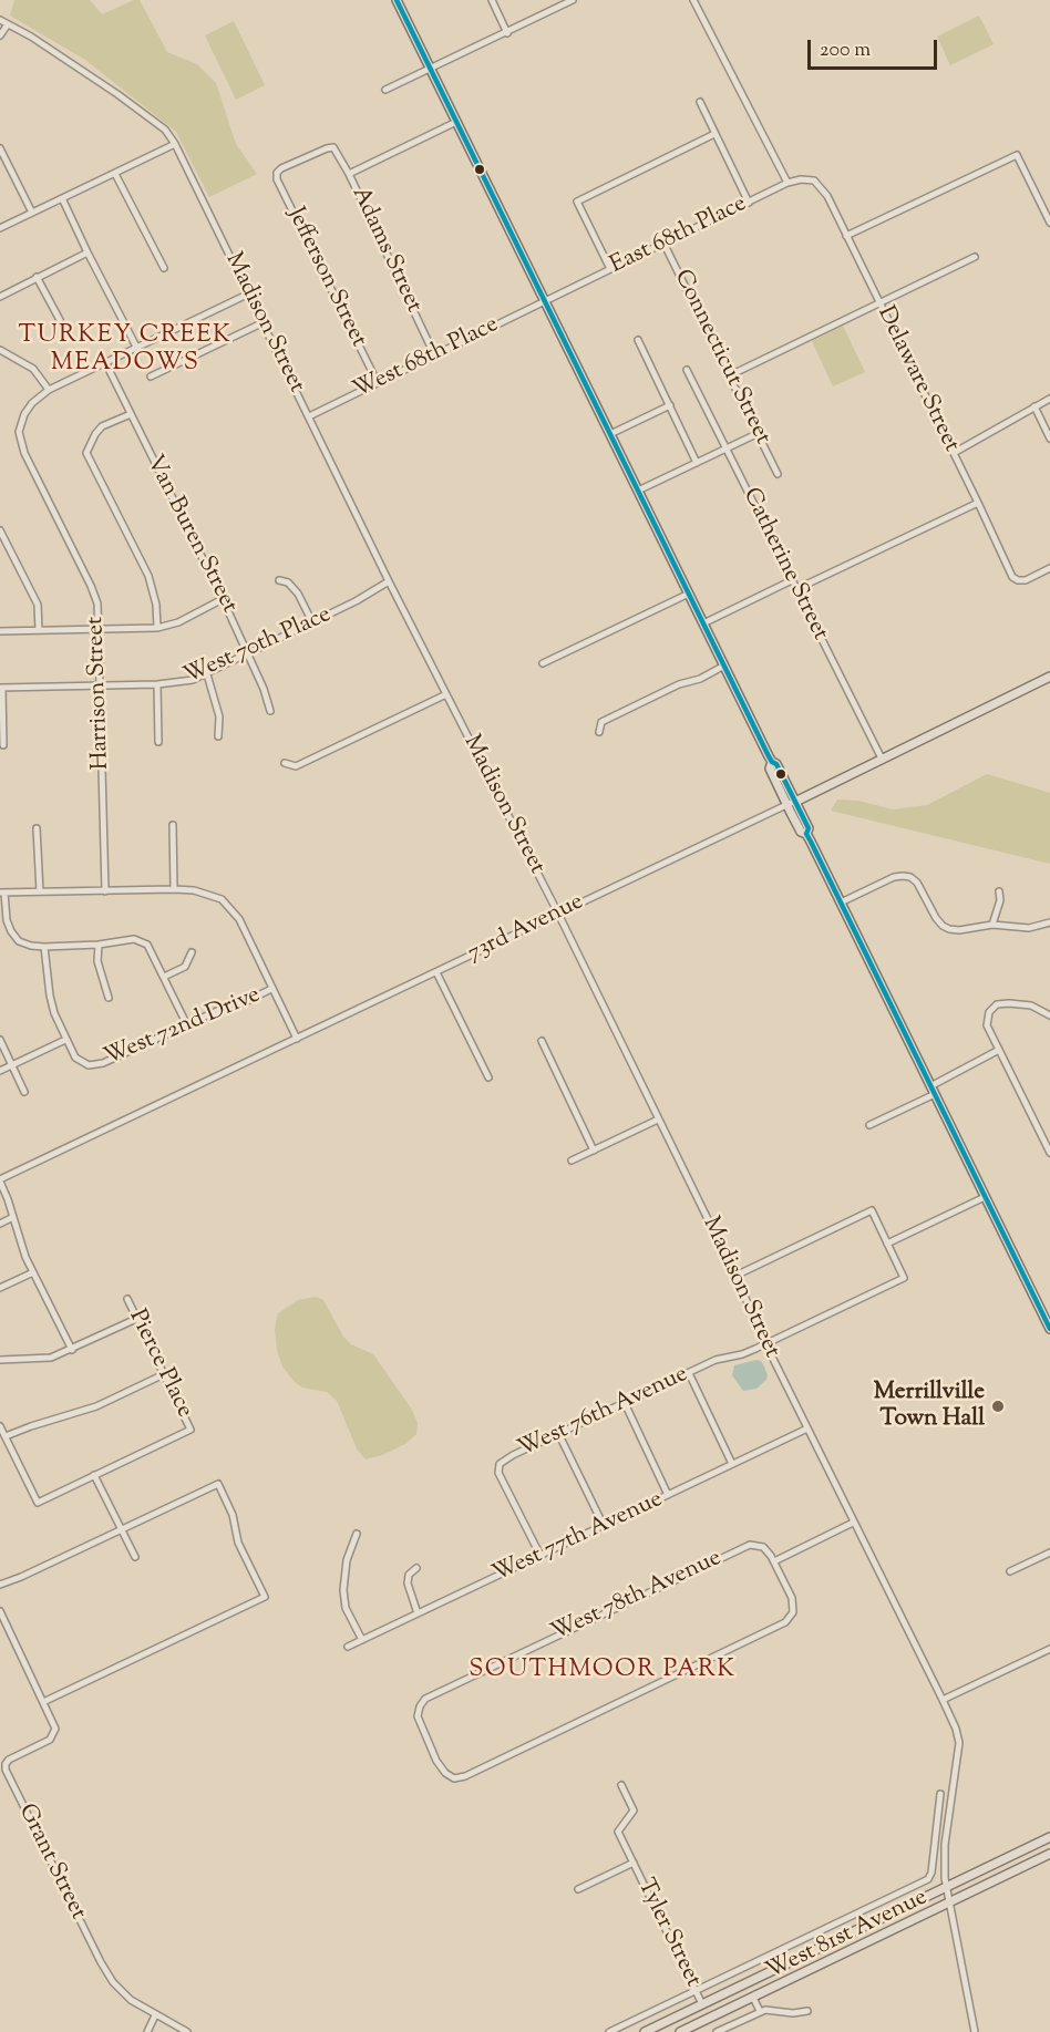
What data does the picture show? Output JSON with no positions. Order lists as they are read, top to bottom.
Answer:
{
  "streets": {
    "main road": ["73rd Avenue", "West 81st Avenue"],
    "street": [
      "East 68th Place",
      "Adams Street",
      "Jefferson Street",
      "Madison Street",
      "Connecticut Street",
      "West 68th Place",
      "Delaware Street",
      "Van Buren Street",
      "Catherine Street",
      "West 70th Place",
      "Harrison Street",
      "West 72nd Drive",
      "Pierce Place",
      "West 76th Avenue",
      "West 77th Avenue",
      "West 78th Avenue",
      "Grant Street",
      "Tyler Street"
    ]
  },
  "crossings": [
    ["East 68th Place", "Connecticut Street"],
    ["East 68th Place", "West 68th Place"],
    ["East 68th Place", "Delaware Street"],
    ["Adams Street", "Jefferson Street"],
    ["Adams Street", "West 68th Place"],
    ["Jefferson Street", "West 68th Place"],
    ["Madison Street", "West 68th Place"],
    ["Madison Street", "West 70th Place"],
    ["Madison Street", "73rd Avenue"],
    ["Madison Street", "West 76th Avenue"],
    ["Madison Street", "West 77th Avenue"],
    ["Van Buren Street", "West 70th Place"],
    ["Catherine Street", "73rd Avenue"],
    ["West 70th Place", "Harrison Street"],
    ["West 76th Avenue", "West 77th Avenue"],
    ["Tyler Street", "West 81st Avenue"]
  ],
  "districts": ["TURKEY CREEK MEADOWS", "SOUTHMOOR PARK"],
  "places": ["Merrillville Town Hall"],
  "scale_bar": "200 m"
}
